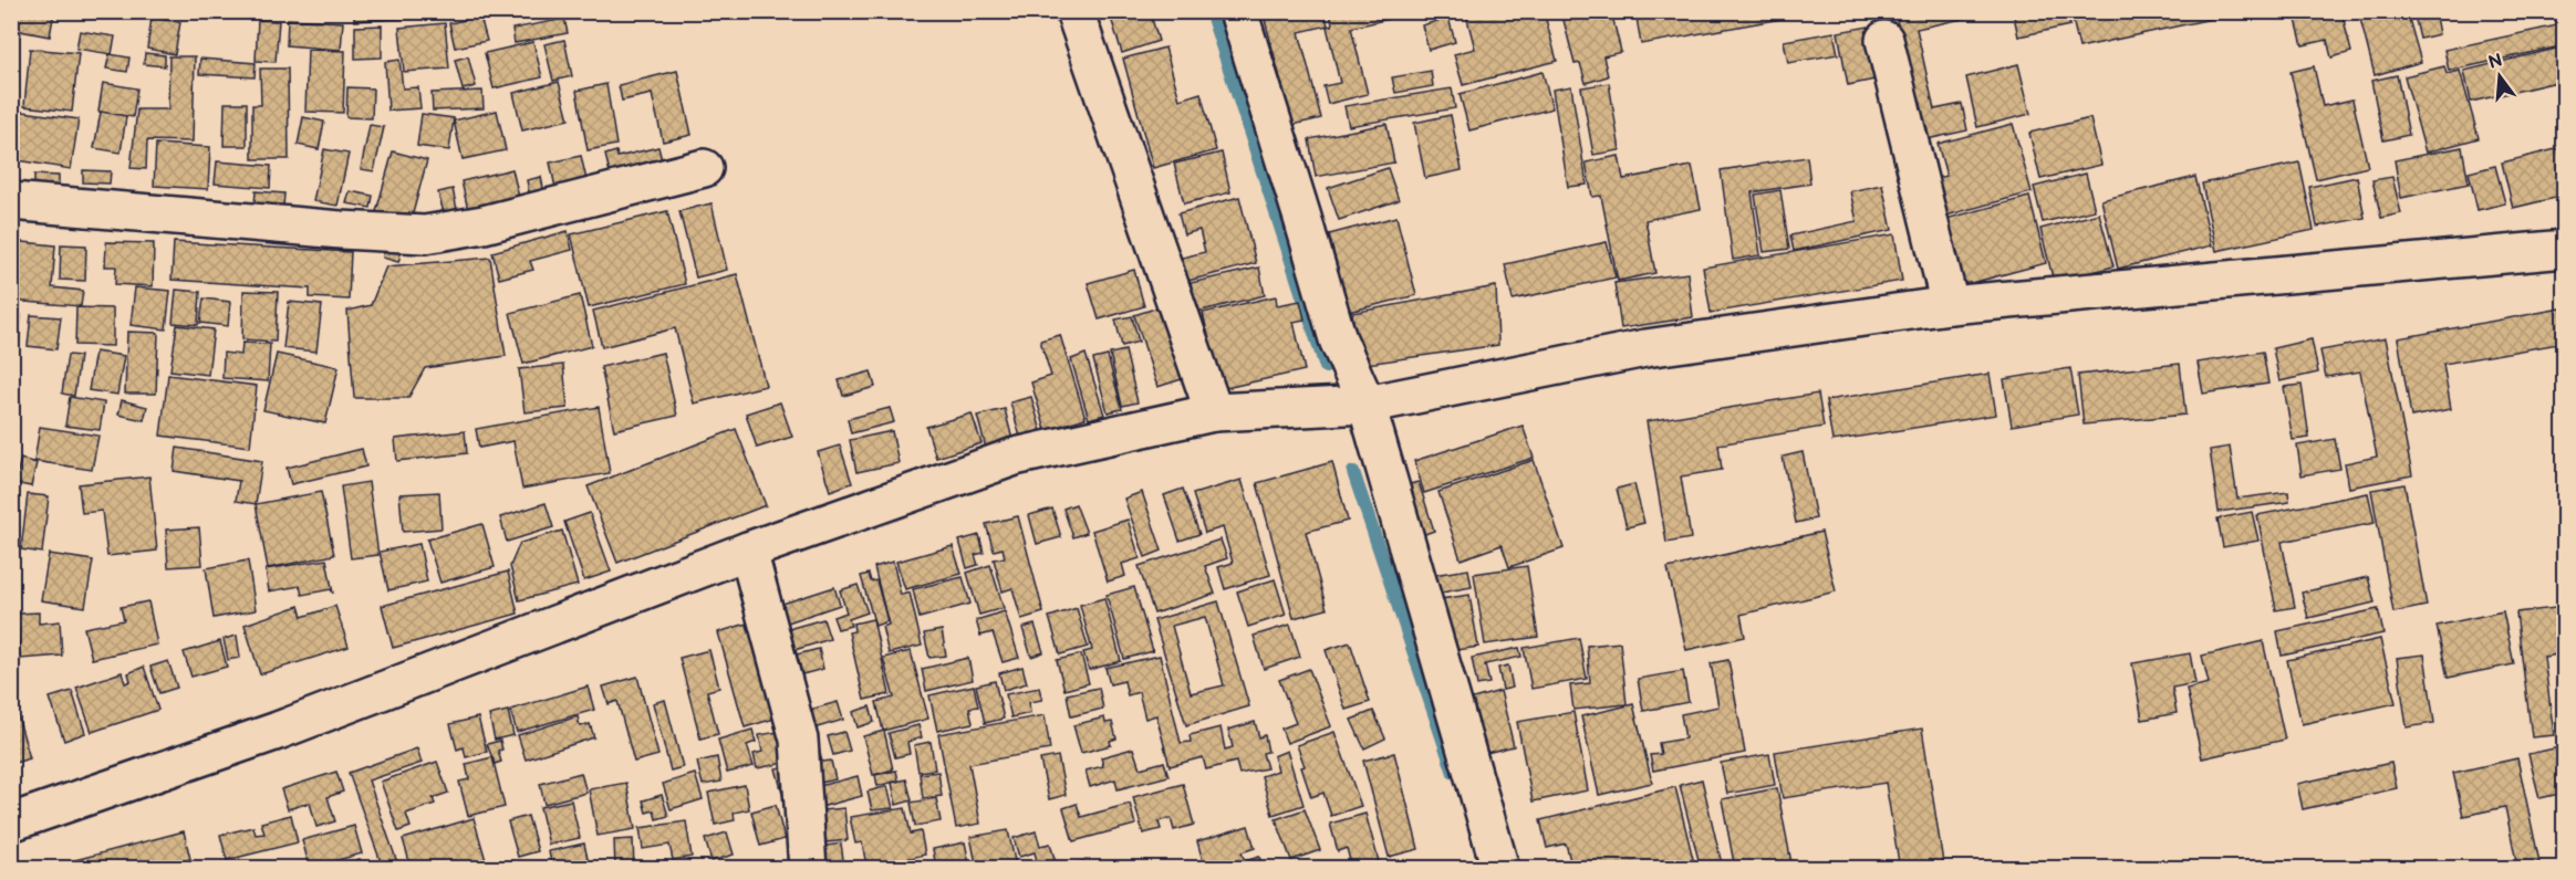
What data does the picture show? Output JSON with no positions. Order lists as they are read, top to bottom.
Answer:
{
  "north": "top"
}
